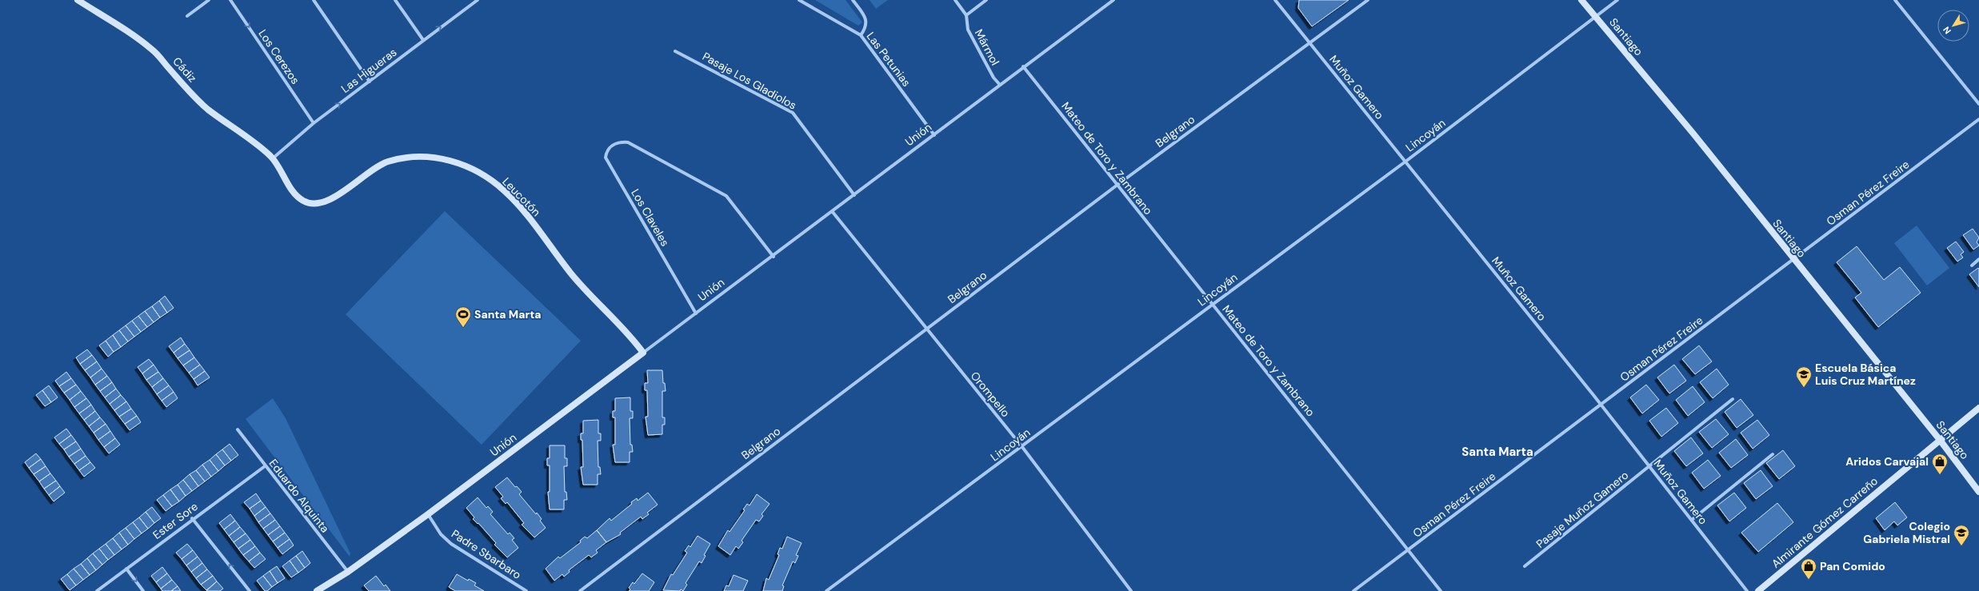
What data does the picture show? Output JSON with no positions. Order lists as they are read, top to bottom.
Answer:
{
  "streets": {
    "street": [
      "Santiago",
      "Mármol",
      "Los Cerezos",
      "Las Petunias",
      "Cádiz",
      "Las Higueras",
      "Pasaje Los Gladiolos",
      "Muñoz Gamero",
      "Belgrano",
      "Unión",
      "Lincoyán",
      "Mateo de Toro y Zambrano",
      "Osman Pérez Freire",
      "Leucotón",
      "Los Claveles",
      "Orompello",
      "Eduardo Alquinta",
      "Pasaje Muñoz Gamero",
      "Ester Sore",
      "Almirante Gómez Carreño",
      "Padre Sbarbaro"
    ]
  },
  "crossings": [
    ["Santiago", "Lincoyán"],
    ["Santiago", "Osman Pérez Freire"],
    ["Santiago", "Almirante Gómez Carreño"],
    ["Mármol", "Unión"],
    ["Los Cerezos", "Las Higueras"],
    ["Las Petunias", "Unión"],
    ["Cádiz", "Las Higueras"],
    ["Cádiz", "Leucotón"],
    ["Las Higueras", "Leucotón"],
    ["Pasaje Los Gladiolos", "Unión"],
    ["Muñoz Gamero", "Belgrano"],
    ["Muñoz Gamero", "Lincoyán"],
    ["Muñoz Gamero", "Osman Pérez Freire"],
    ["Muñoz Gamero", "Pasaje Muñoz Gamero"],
    ["Belgrano", "Mateo de Toro y Zambrano"],
    ["Belgrano", "Orompello"],
    ["Unión", "Mateo de Toro y Zambrano"],
    ["Unión", "Leucotón"],
    ["Unión", "Los Claveles"],
    ["Unión", "Orompello"],
    ["Unión", "Eduardo Alquinta"],
    ["Unión", "Padre Sbarbaro"],
    ["Lincoyán", "Mateo de Toro y Zambrano"],
    ["Lincoyán", "Orompello"],
    ["Mateo de Toro y Zambrano", "Osman Pérez Freire"],
    ["Eduardo Alquinta", "Ester Sore"]
  ],
  "one_way": ["Los Cerezos", "Las Higueras"],
  "districts": ["Santa Marta"],
  "places": {
    "sports": ["Santa Marta"],
    "school or university": ["Escuela Básica Luis Cruz Martínez", "Colegio Gabriela Mistral"],
    "shop": ["Aridos Carvajal", "Pan Comido"]
  },
  "north": "bottom left"
}
